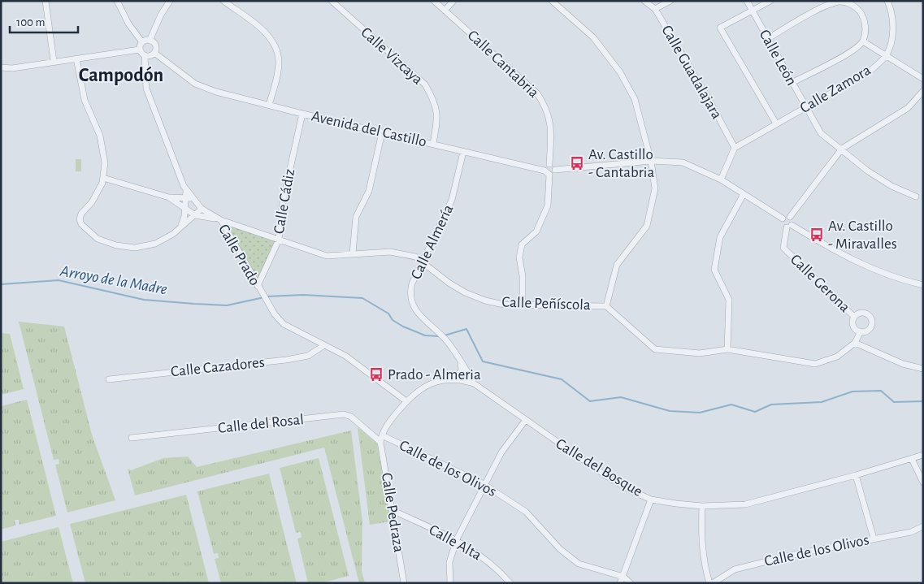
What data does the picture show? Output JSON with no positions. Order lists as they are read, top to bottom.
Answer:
{
  "streets": {
    "street": [
      "Calle Vizcaya",
      "Calle León",
      "Calle Cantabria",
      "Calle Guadalajara",
      "Calle Zamora",
      "Avenida del Castillo",
      "Calle Cádiz",
      "Calle Almería",
      "Calle Prado",
      "Calle Gerona",
      "Calle Peñíscola",
      "Calle Cazadores",
      "Calle del Rosal",
      "Calle del Bosque",
      "Calle de los Olivos",
      "Calle Pedraza",
      "Calle Alta"
    ]
  },
  "crossings": [
    ["Calle Vizcaya", "Avenida del Castillo"],
    ["Calle León", "Calle Zamora"],
    ["Calle Cantabria", "Avenida del Castillo"],
    ["Calle Guadalajara", "Calle Zamora"],
    ["Avenida del Castillo", "Calle Cádiz"],
    ["Avenida del Castillo", "Calle Almería"],
    ["Avenida del Castillo", "Calle Prado"],
    ["Calle Cádiz", "Calle Prado"],
    ["Calle Cádiz", "Calle Peñíscola"],
    ["Calle Almería", "Calle Peñíscola"],
    ["Calle Almería", "Calle del Bosque"],
    ["Calle Prado", "Calle Peñíscola"],
    ["Calle Prado", "Calle Cazadores"],
    ["Calle Gerona", "Calle Peñíscola"],
    ["Calle del Rosal", "Calle de los Olivos"],
    ["Calle del Rosal", "Calle Pedraza"],
    ["Calle de los Olivos", "Calle Pedraza"],
    ["Calle Pedraza", "Calle Alta"]
  ],
  "districts": ["Campodón"],
  "water": ["Arroyo de la Madre"],
  "places": {
    "bus stop": ["Av. Castillo - Cantabria", "Av. Castillo - Miravalles", "Prado - Almeria"]
  },
  "scale_bar": "100 m"
}
